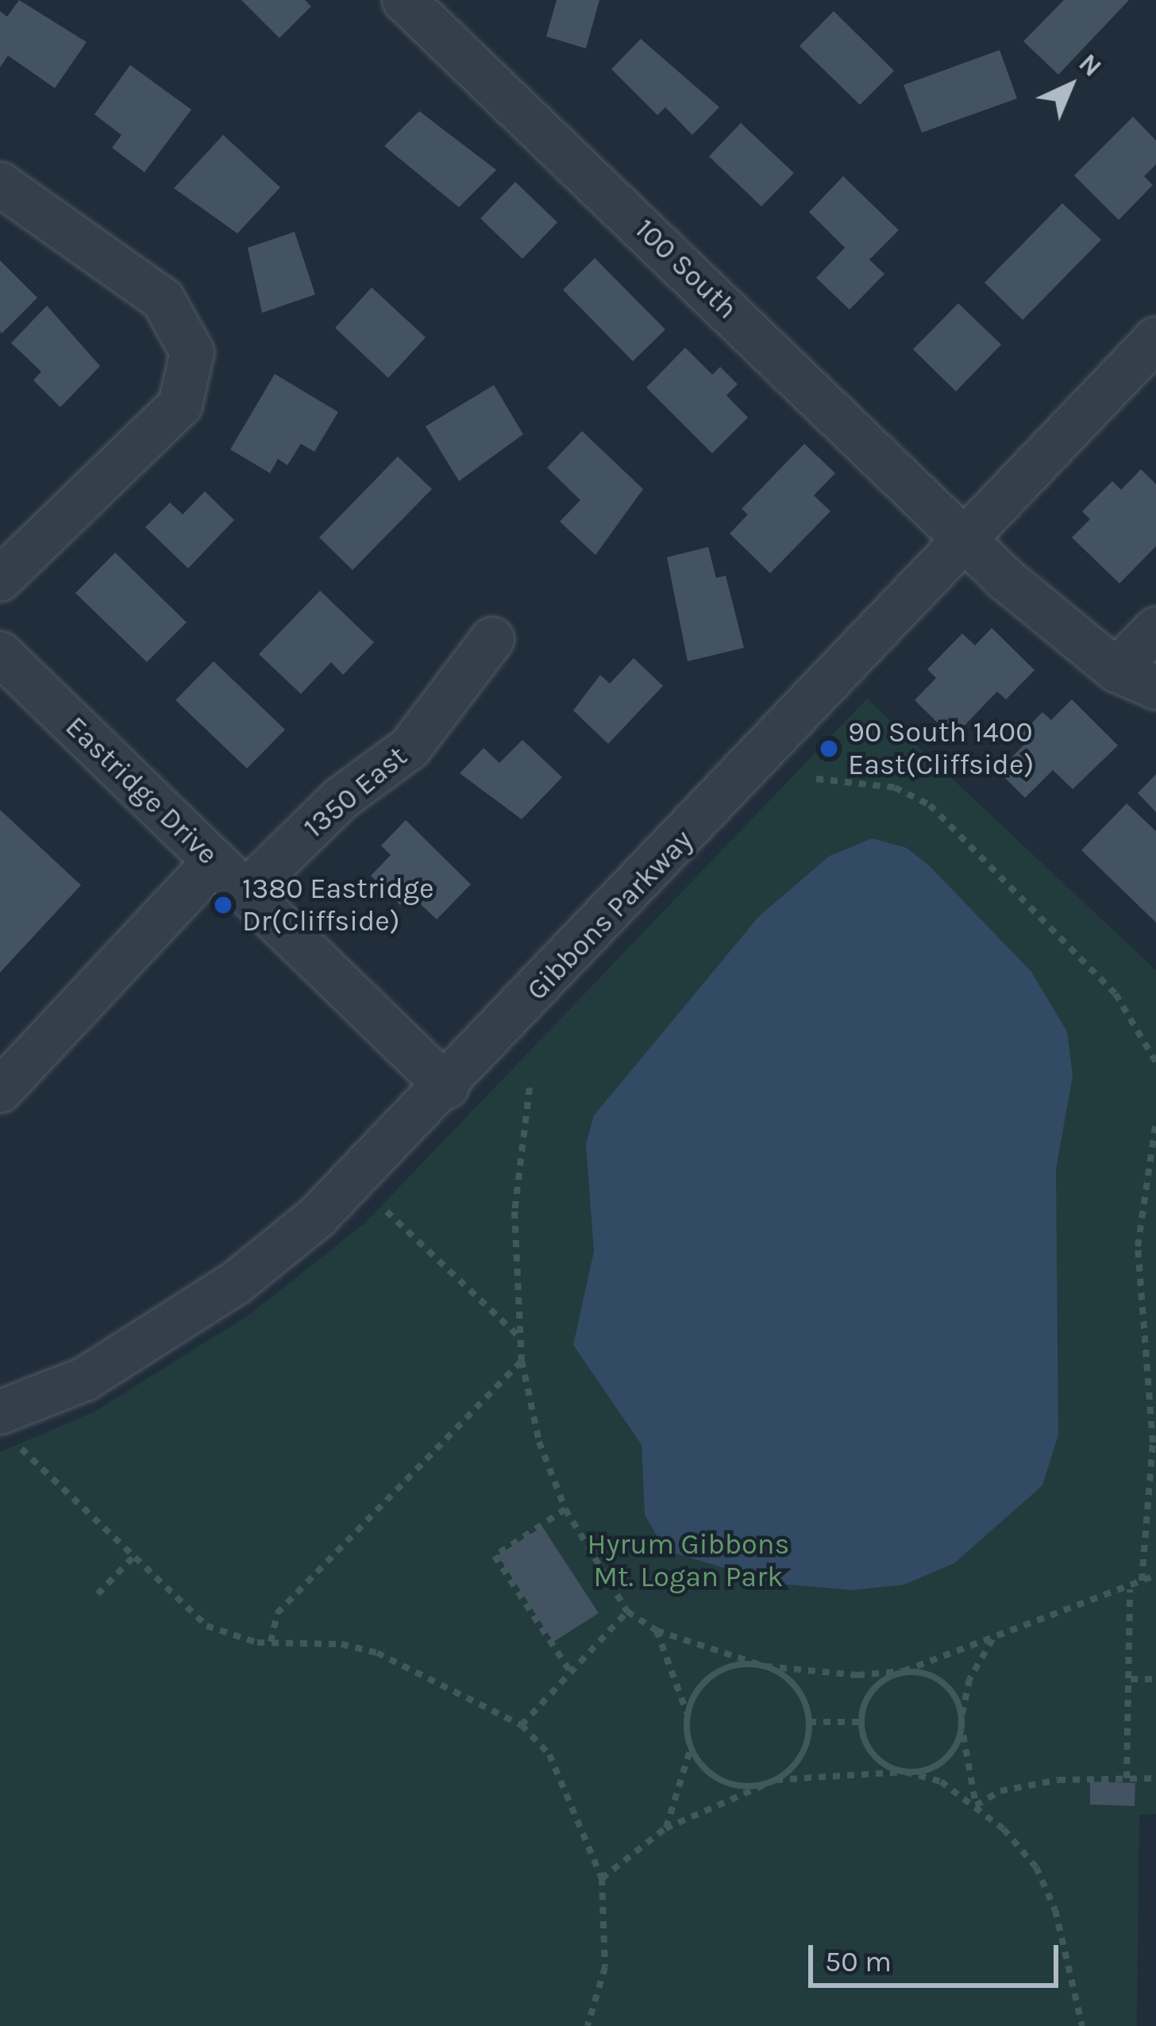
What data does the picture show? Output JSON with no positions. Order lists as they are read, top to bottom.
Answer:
{
  "streets": {
    "street": [
      "100 South",
      "Eastridge Drive",
      "1350 East",
      "Gibbons Parkway"
    ]
  },
  "crossings": [
    ["100 South", "Gibbons Parkway"],
    ["Eastridge Drive", "1350 East"],
    ["Eastridge Drive", "Gibbons Parkway"]
  ],
  "parks": ["Hyrum Gibbons Mt. Logan Park"],
  "places": ["90 South 1400 East(Cliffside)", "1380 Eastridge Dr(Cliffside)"],
  "scale_bar": "50 m",
  "north": "top right"
}
